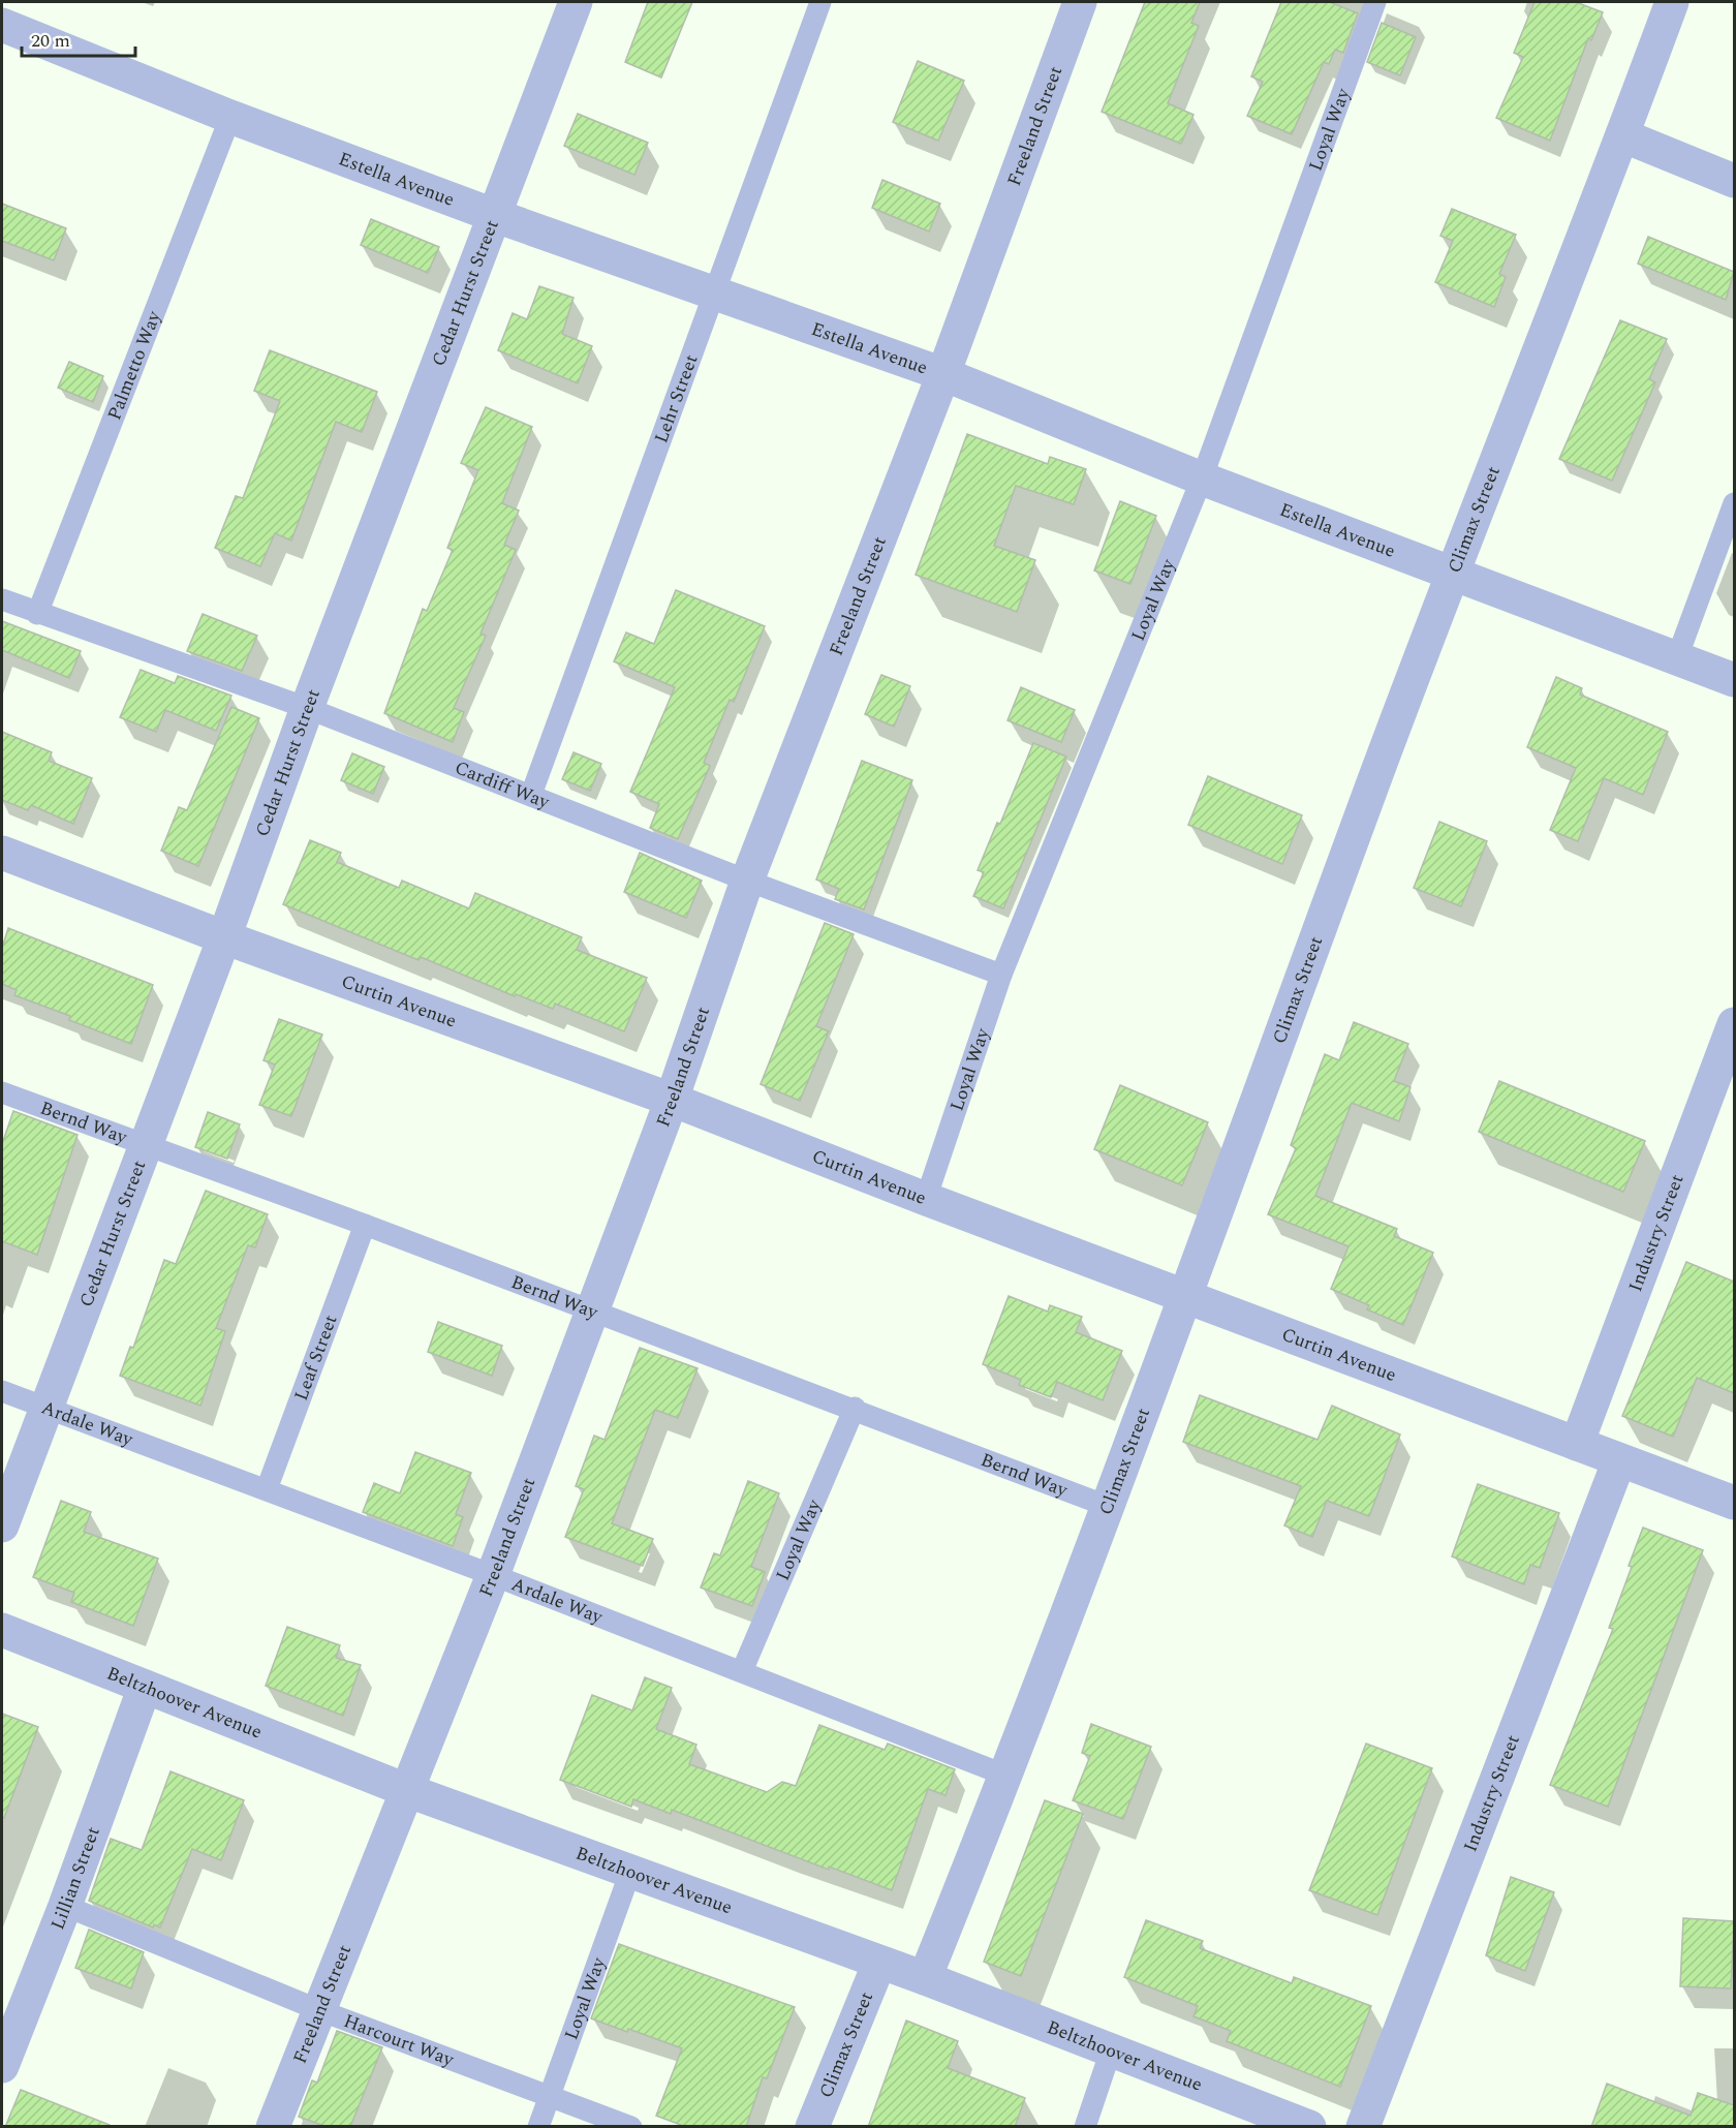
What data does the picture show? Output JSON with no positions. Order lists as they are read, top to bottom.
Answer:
{
  "streets": {
    "street": [
      "Freeland Street",
      "Estella Avenue",
      "Cedar Hurst Street",
      "Climax Street",
      "Curtin Avenue",
      "Industry Street",
      "Beltzhoover Avenue",
      "Lillian Street"
    ],
    "lane": [
      "Loyal Way",
      "Palmetto Way",
      "Lehr Street",
      "Cardiff Way",
      "Bernd Way",
      "Leaf Street",
      "Ardale Way",
      "Harcourt Way"
    ]
  },
  "crossings": [
    ["Freeland Street", "Estella Avenue"],
    ["Freeland Street", "Cardiff Way"],
    ["Freeland Street", "Curtin Avenue"],
    ["Freeland Street", "Bernd Way"],
    ["Freeland Street", "Ardale Way"],
    ["Freeland Street", "Beltzhoover Avenue"],
    ["Freeland Street", "Harcourt Way"],
    ["Loyal Way", "Estella Avenue"],
    ["Loyal Way", "Cardiff Way"],
    ["Loyal Way", "Curtin Avenue"],
    ["Loyal Way", "Bernd Way"],
    ["Loyal Way", "Ardale Way"],
    ["Loyal Way", "Beltzhoover Avenue"],
    ["Loyal Way", "Harcourt Way"],
    ["Estella Avenue", "Cedar Hurst Street"],
    ["Estella Avenue", "Palmetto Way"],
    ["Estella Avenue", "Lehr Street"],
    ["Estella Avenue", "Climax Street"],
    ["Cedar Hurst Street", "Cardiff Way"],
    ["Cedar Hurst Street", "Curtin Avenue"],
    ["Cedar Hurst Street", "Bernd Way"],
    ["Cedar Hurst Street", "Ardale Way"],
    ["Palmetto Way", "Cardiff Way"],
    ["Lehr Street", "Cardiff Way"],
    ["Climax Street", "Curtin Avenue"],
    ["Climax Street", "Bernd Way"],
    ["Climax Street", "Ardale Way"],
    ["Climax Street", "Beltzhoover Avenue"],
    ["Curtin Avenue", "Industry Street"],
    ["Bernd Way", "Leaf Street"],
    ["Leaf Street", "Ardale Way"],
    ["Beltzhoover Avenue", "Lillian Street"],
    ["Lillian Street", "Harcourt Way"]
  ],
  "scale_bar": "20 m"
}
